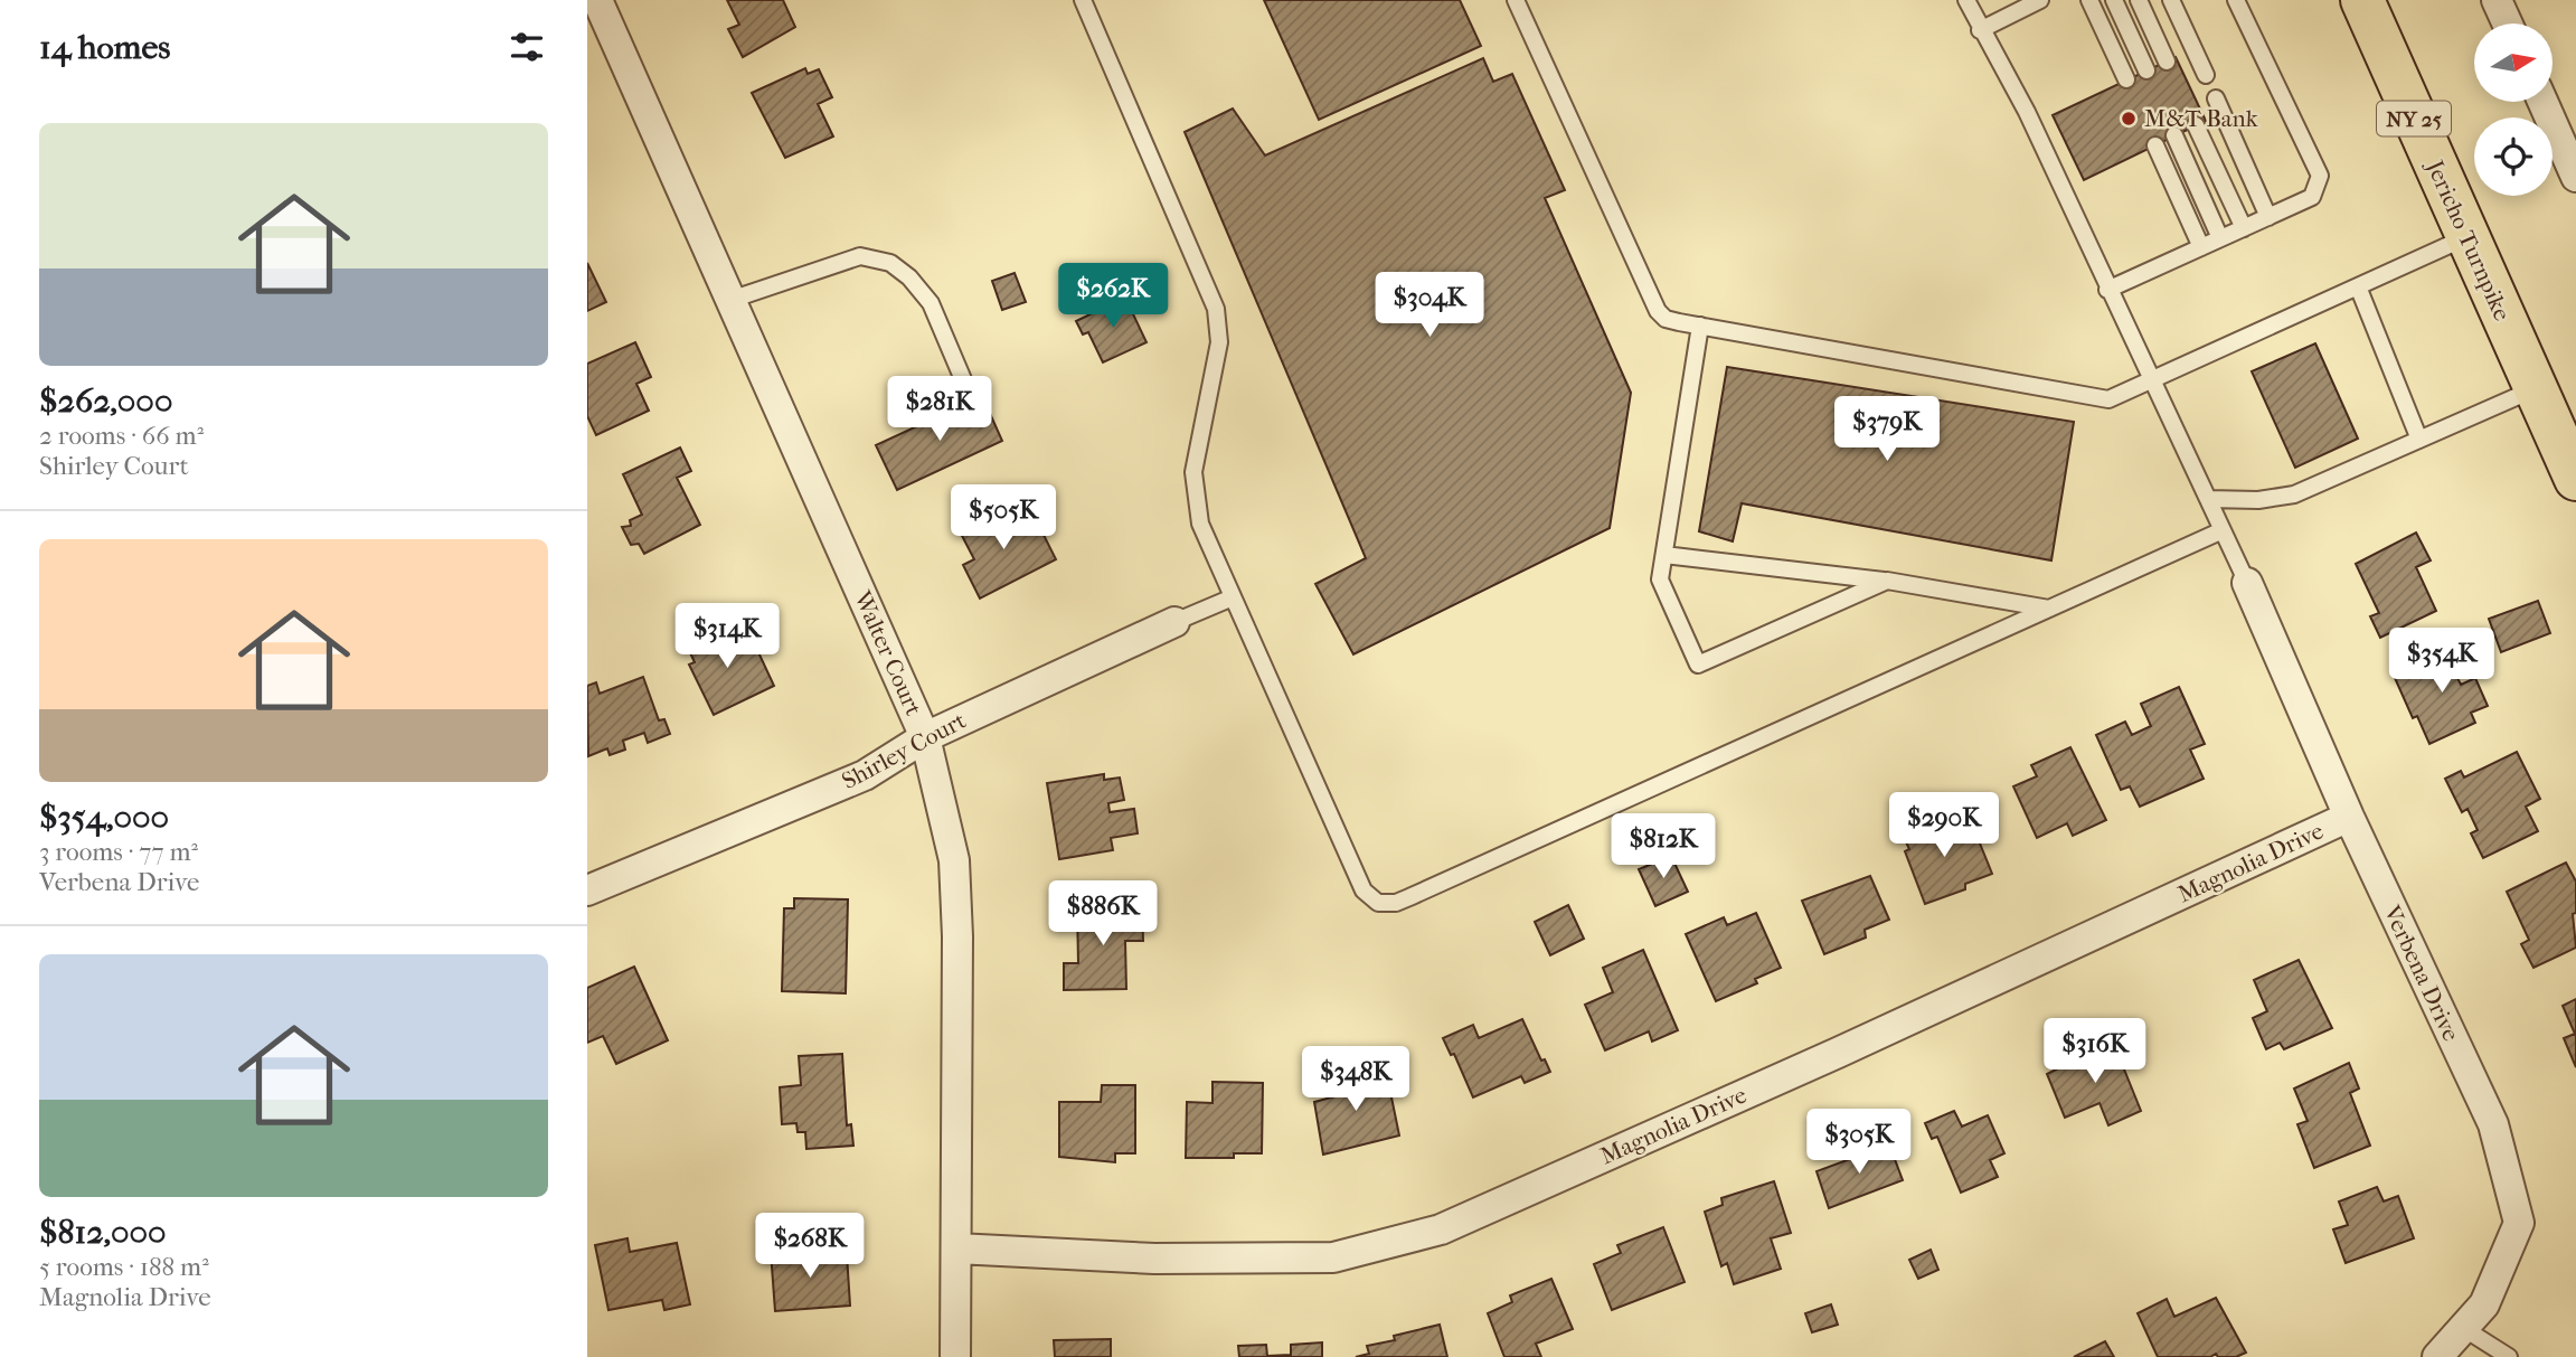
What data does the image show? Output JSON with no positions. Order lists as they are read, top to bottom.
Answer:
{
  "streets": {
    "main road": ["NY 25", "Jericho Turnpike"],
    "street": [
      "Walter Court",
      "Shirley Court",
      "Magnolia Drive",
      "Verbena Drive"
    ]
  },
  "crossings": [
    ["Walter Court", "Shirley Court"],
    ["Walter Court", "Magnolia Drive"],
    ["Magnolia Drive", "Verbena Drive"]
  ],
  "places": ["M&T Bank"],
  "north": "right",
  "page": {
    "heading": "14 homes",
    "list": [
      {
        "name": "$262,000",
        "note": "2 rooms · 66 m² · Shirley Court"
      },
      {
        "name": "$354,000",
        "note": "3 rooms · 77 m² · Verbena Drive"
      },
      {
        "name": "$812,000",
        "note": "5 rooms · 188 m² · Magnolia Drive"
      }
    ],
    "price": [
      "$262K",
      "$304K",
      "$281K",
      "$379K",
      "$505K",
      "$314K",
      "$354K",
      "$290K",
      "$812K",
      "$886K",
      "$316K",
      "$348K",
      "$305K",
      "$268K"
    ]
  }
}
